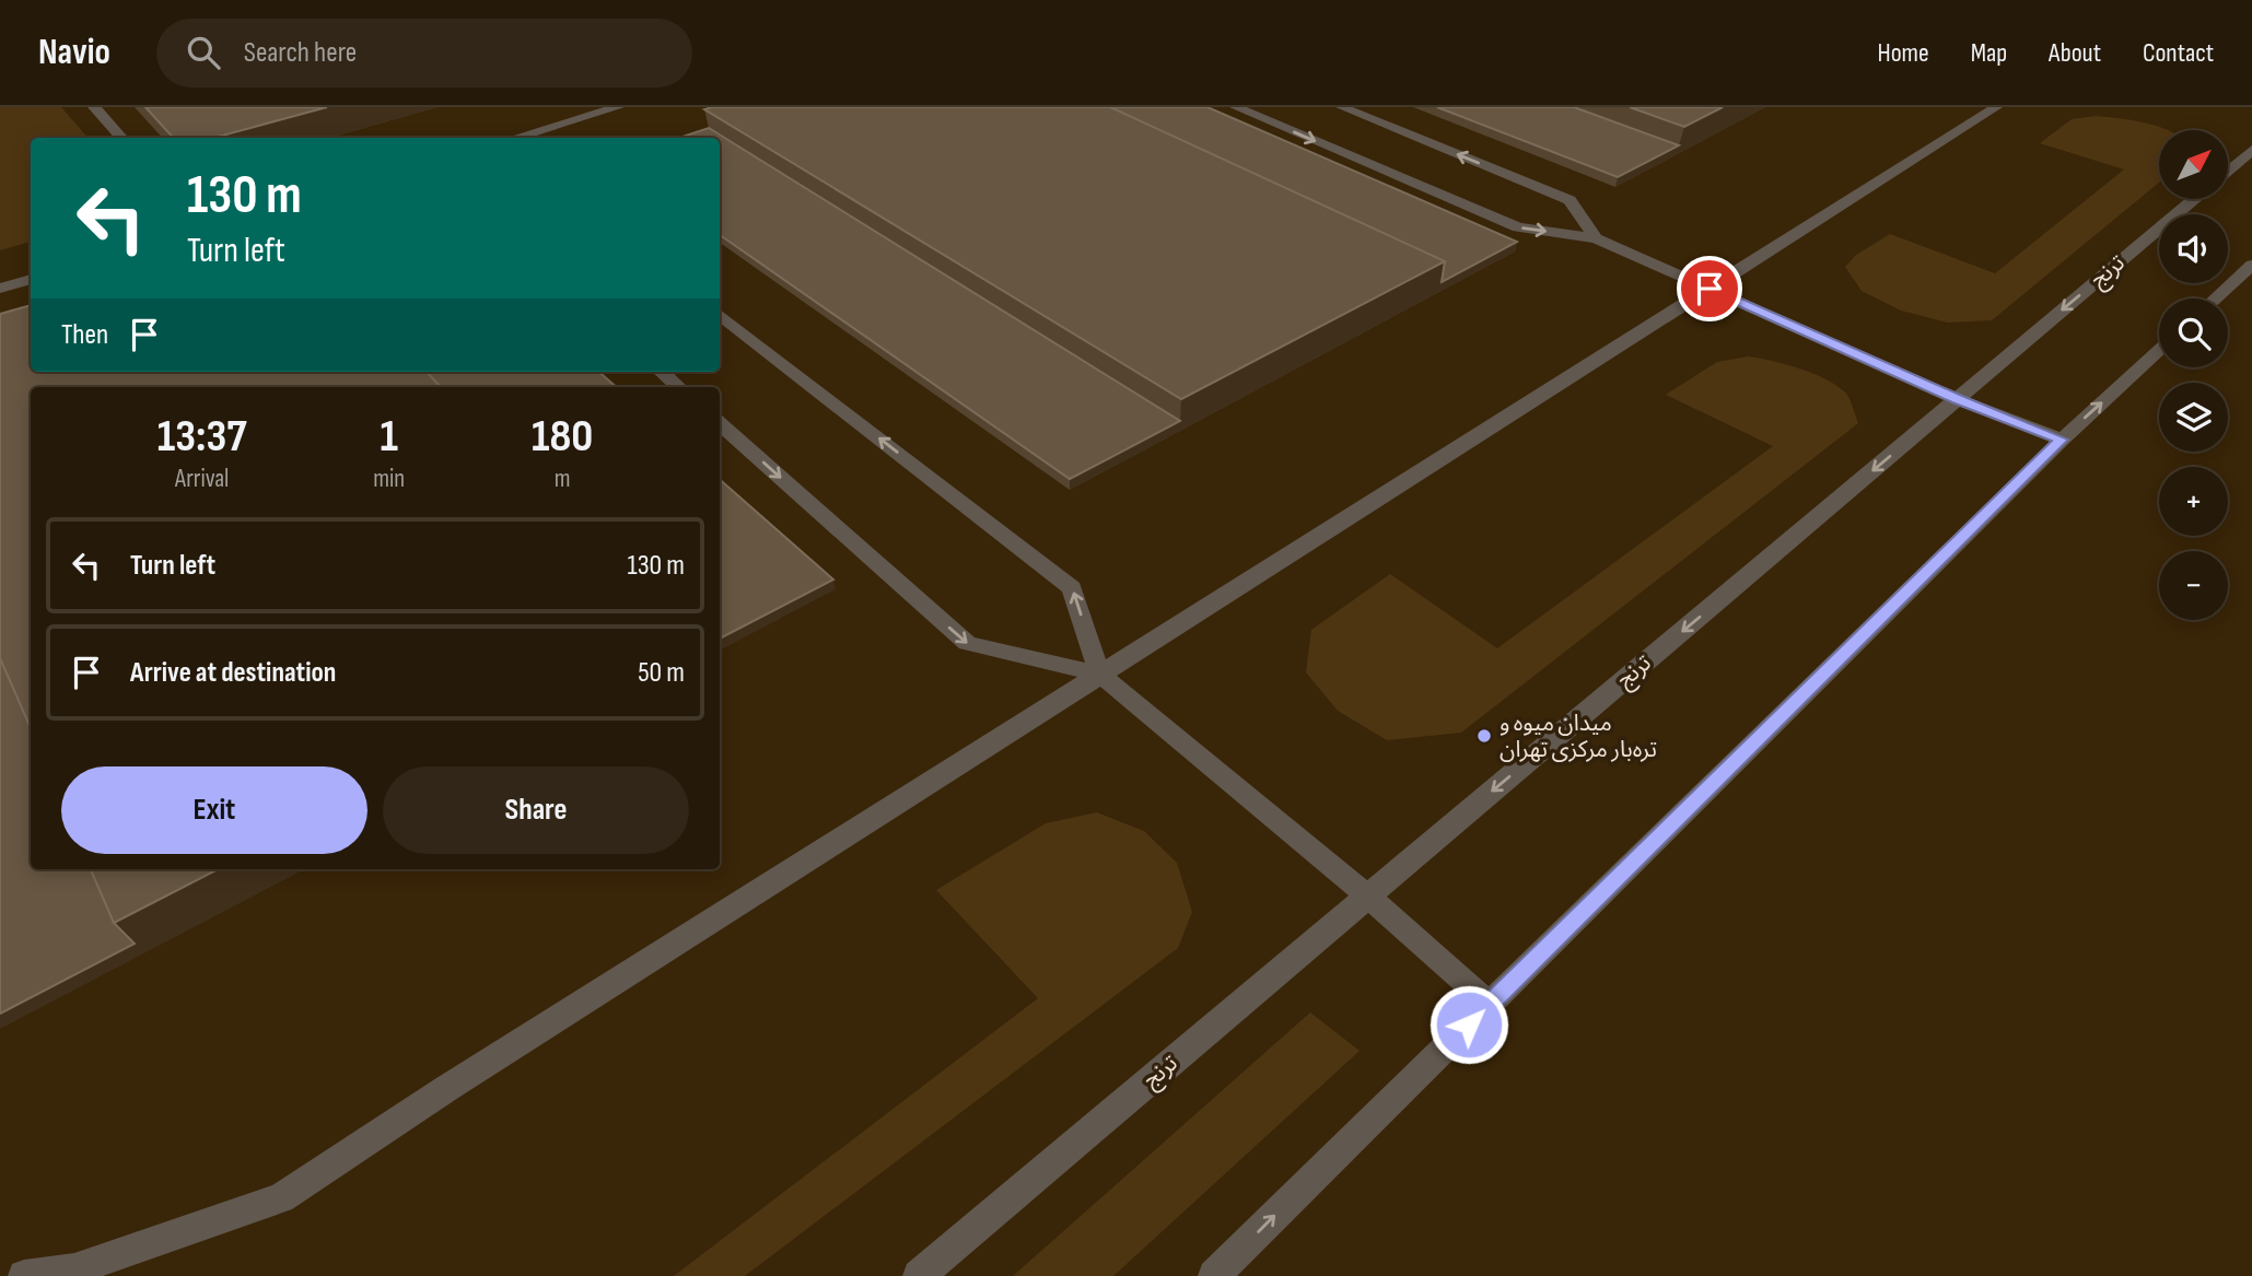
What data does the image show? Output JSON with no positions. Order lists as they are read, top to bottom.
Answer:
{
  "streets": {
    "lane": ["ترنج"]
  },
  "places": ["میدان میوه و تره‌بار مرکزی تهران"],
  "north": "top right",
  "page": {
    "header": "Navio",
    "search": "Search here",
    "nav": [
      "Home",
      "Map",
      "About",
      "Contact"
    ],
    "map_buttons": ["+", "−"],
    "turn": ["130 m", "Turn left"],
    "then": "Then",
    "eta": [
      "13:37",
      "Arrival",
      "1",
      "min",
      "180",
      "m"
    ],
    "list": [
      {
        "name": "Turn left",
        "value": "130 m"
      },
      {
        "name": "Arrive at destination",
        "value": "50 m"
      }
    ],
    "buttons": ["Exit", "Share"]
  }
}
